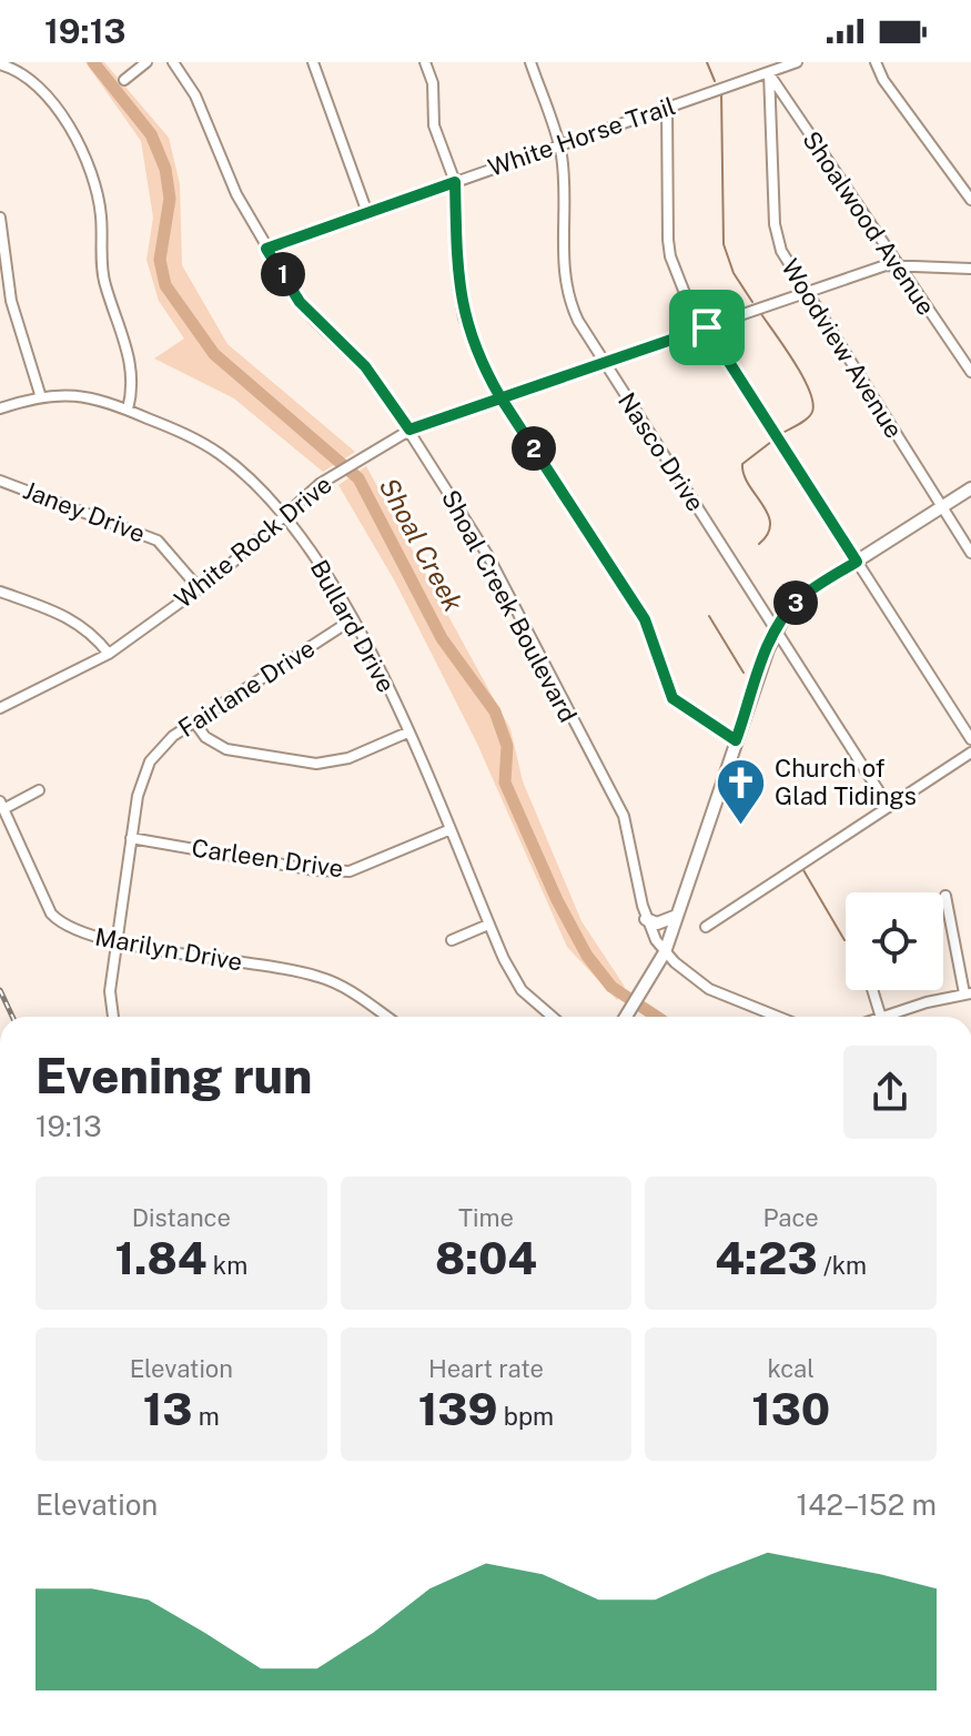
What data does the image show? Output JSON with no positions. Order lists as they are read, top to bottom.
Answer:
{
  "streets": {
    "street": [
      "White Horse Trail",
      "Shoalwood Avenue",
      "Woodview Avenue",
      "Nasco Drive",
      "Janey Drive",
      "White Rock Drive",
      "Shoal Creek Boulevard",
      "Bullard Drive",
      "Fairlane Drive",
      "Carleen Drive",
      "Marilyn Drive"
    ]
  },
  "crossings": [
    ["White Horse Trail", "Shoalwood Avenue"],
    ["White Horse Trail", "Woodview Avenue"],
    ["White Horse Trail", "Nasco Drive"],
    ["White Horse Trail", "Shoal Creek Boulevard"],
    ["Shoalwood Avenue", "Woodview Avenue"],
    ["Shoalwood Avenue", "White Rock Drive"],
    ["Woodview Avenue", "White Rock Drive"],
    ["Nasco Drive", "White Rock Drive"],
    ["Janey Drive", "White Rock Drive"],
    ["White Rock Drive", "Shoal Creek Boulevard"],
    ["White Rock Drive", "Bullard Drive"],
    ["Bullard Drive", "Fairlane Drive"],
    ["Bullard Drive", "Carleen Drive"],
    ["Fairlane Drive", "Carleen Drive"],
    ["Fairlane Drive", "Marilyn Drive"]
  ],
  "water": ["Shoal Creek"],
  "places": {
    "church": ["Church of Glad Tidings"]
  },
  "page": {
    "status": "19:13",
    "pins": ["1", "2", "3"],
    "heading": ["Evening run", "19:13"],
    "stats": [
      ["Distance", "1.84 km"],
      ["Time", "8:04"],
      ["Pace", "4:23 /km"],
      ["Elevation", "13 m"],
      ["Heart rate", "139 bpm"],
      ["kcal", "130"]
    ],
    "chart": ["Elevation", "142–152 m"]
  }
}
